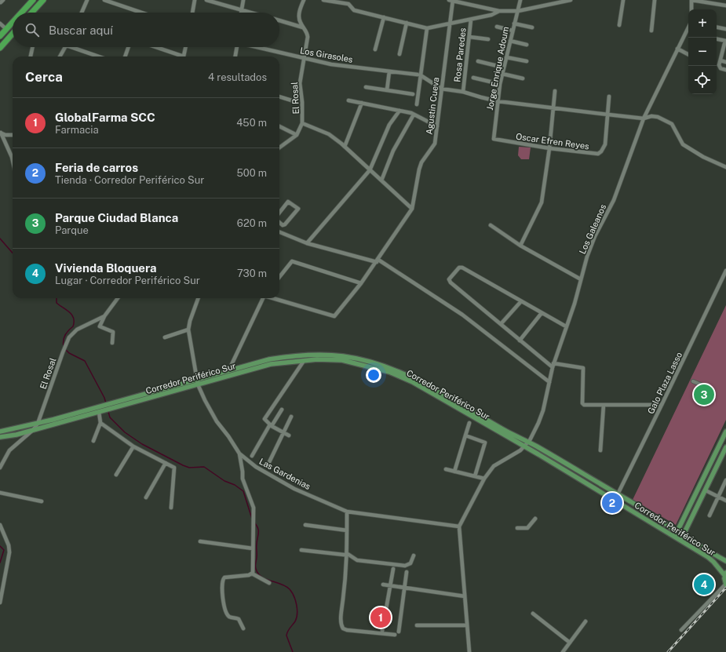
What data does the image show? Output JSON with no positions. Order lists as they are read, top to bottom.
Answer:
{
  "streets": {
    "main road": ["Corredor Periférico Sur"],
    "street": [
      "Los Girasoles",
      "Rosa Paredes",
      "Jorge Enrique Adoum",
      "El Rosal",
      "Agustin Cueva",
      "Oscar Efren Reyes",
      "Los Galeanos",
      "Galo Plaza Lasso",
      "Las Gardenias"
    ]
  },
  "crossings": [
    ["Los Girasoles", "El Rosal"],
    ["Jorge Enrique Adoum", "Oscar Efren Reyes"],
    ["El Rosal", "Corredor Periférico Sur"],
    ["Los Galeanos", "Corredor Periférico Sur"],
    ["Los Galeanos", "Las Gardenias"],
    ["Corredor Periférico Sur", "Galo Plaza Lasso"],
    ["Corredor Periférico Sur", "Las Gardenias"]
  ],
  "page": {
    "map_buttons": ["+", "−"],
    "search": "Buscar aquí",
    "heading": ["Cerca", "4 resultados"],
    "list": [
      {
        "mark": "1",
        "name": "GlobalFarma SCC",
        "note": "Farmacia",
        "value": "450 m"
      },
      {
        "mark": "2",
        "name": "Feria de carros",
        "note": "Tienda · Corredor Periférico Sur",
        "value": "500 m"
      },
      {
        "mark": "3",
        "name": "Parque Ciudad Blanca",
        "note": "Parque",
        "value": "620 m"
      },
      {
        "mark": "4",
        "name": "Vivienda Bloquera",
        "note": "Lugar · Corredor Periférico Sur",
        "value": "730 m"
      }
    ],
    "pins": [
      "3",
      "2",
      "4",
      "1"
    ]
  }
}
